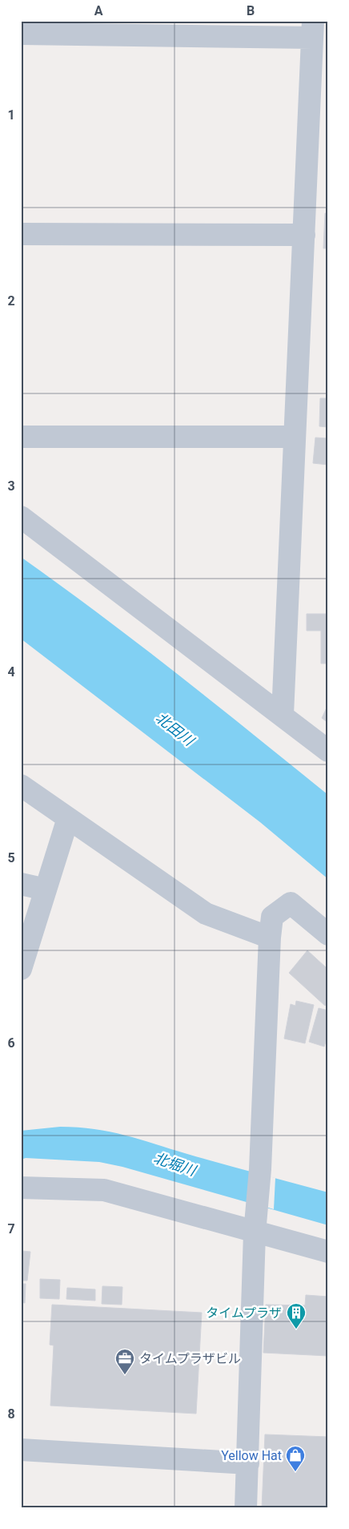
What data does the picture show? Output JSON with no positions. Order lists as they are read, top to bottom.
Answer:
{
  "water": ["北田川", "北堀川"],
  "places": {
    "building": ["タイムプラザ"],
    "office": ["タイムプラザビル"],
    "shop": ["Yellow Hat"]
  },
  "grid": {
    "columns": ["A", "B"],
    "rows": [
      "1",
      "2",
      "3",
      "4",
      "5",
      "6",
      "7",
      "8"
    ]
  }
}
